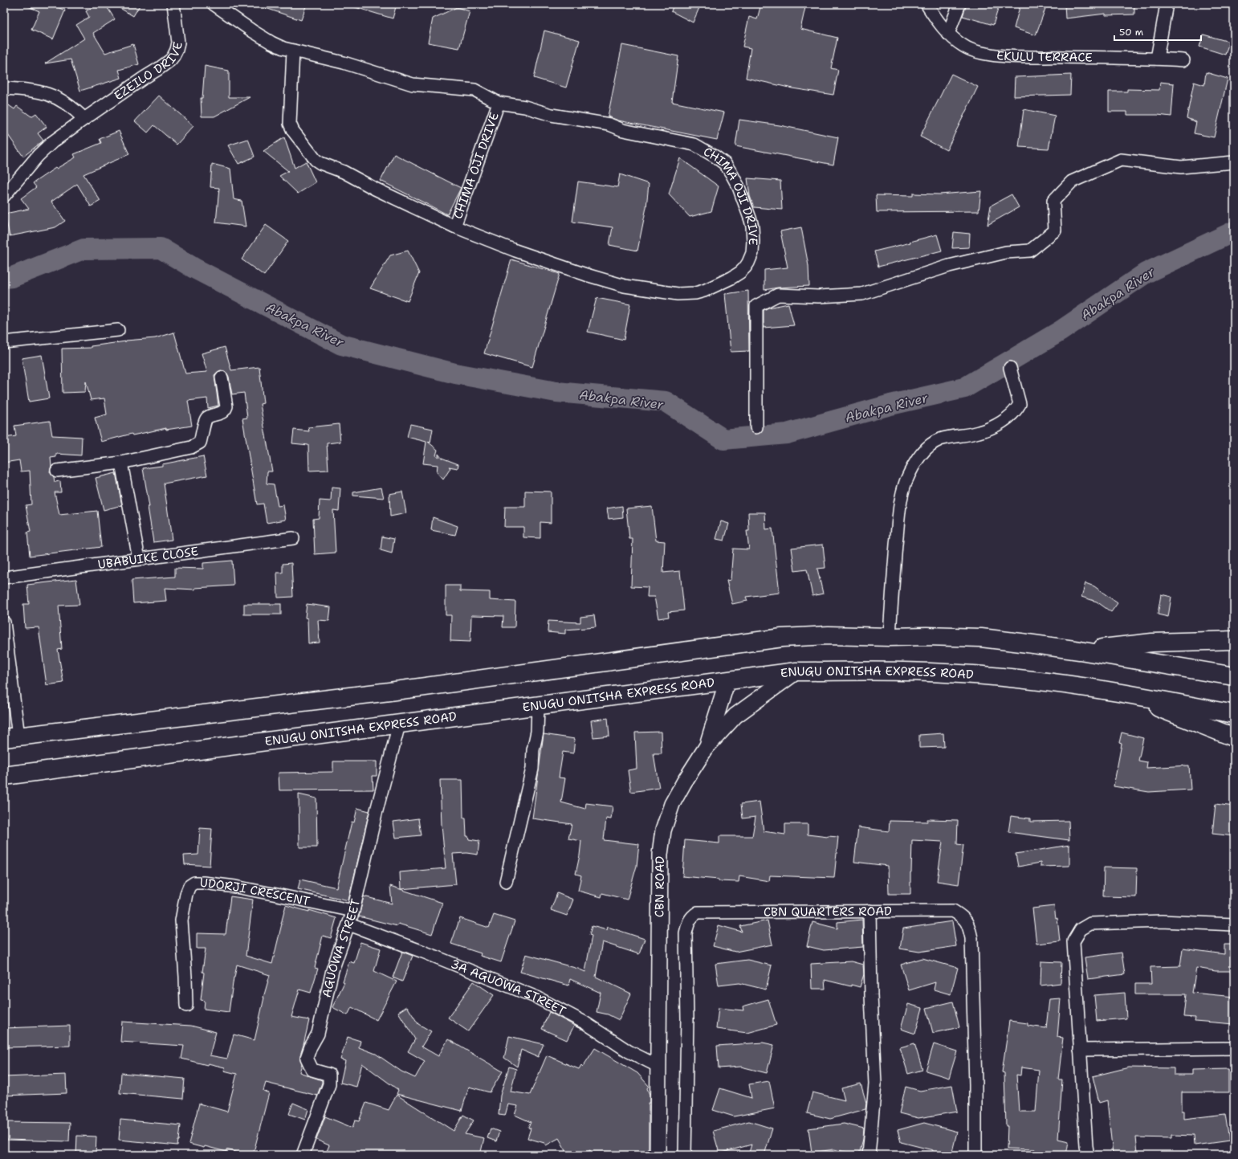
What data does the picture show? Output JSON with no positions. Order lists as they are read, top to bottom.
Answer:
{
  "streets": {
    "highway": ["ENUGU ONITSHA EXPRESS ROAD"],
    "main road": ["CBN ROAD"],
    "street": [
      "EKULU TERRACE",
      "EZEILO DRIVE",
      "CHIMA OJI DRIVE",
      "UBABUIKE CLOSE",
      "UDORJI CRESCENT",
      "CBN QUARTERS ROAD",
      "AGUOWA STREET",
      "3A AGUOWA STREET"
    ]
  },
  "crossings": [
    ["ENUGU ONITSHA EXPRESS ROAD", "CBN ROAD"],
    ["ENUGU ONITSHA EXPRESS ROAD", "AGUOWA STREET"],
    ["CBN ROAD", "3A AGUOWA STREET"],
    ["UDORJI CRESCENT", "AGUOWA STREET"],
    ["AGUOWA STREET", "3A AGUOWA STREET"]
  ],
  "water": ["Abakpa River"],
  "scale_bar": "50 m"
}
